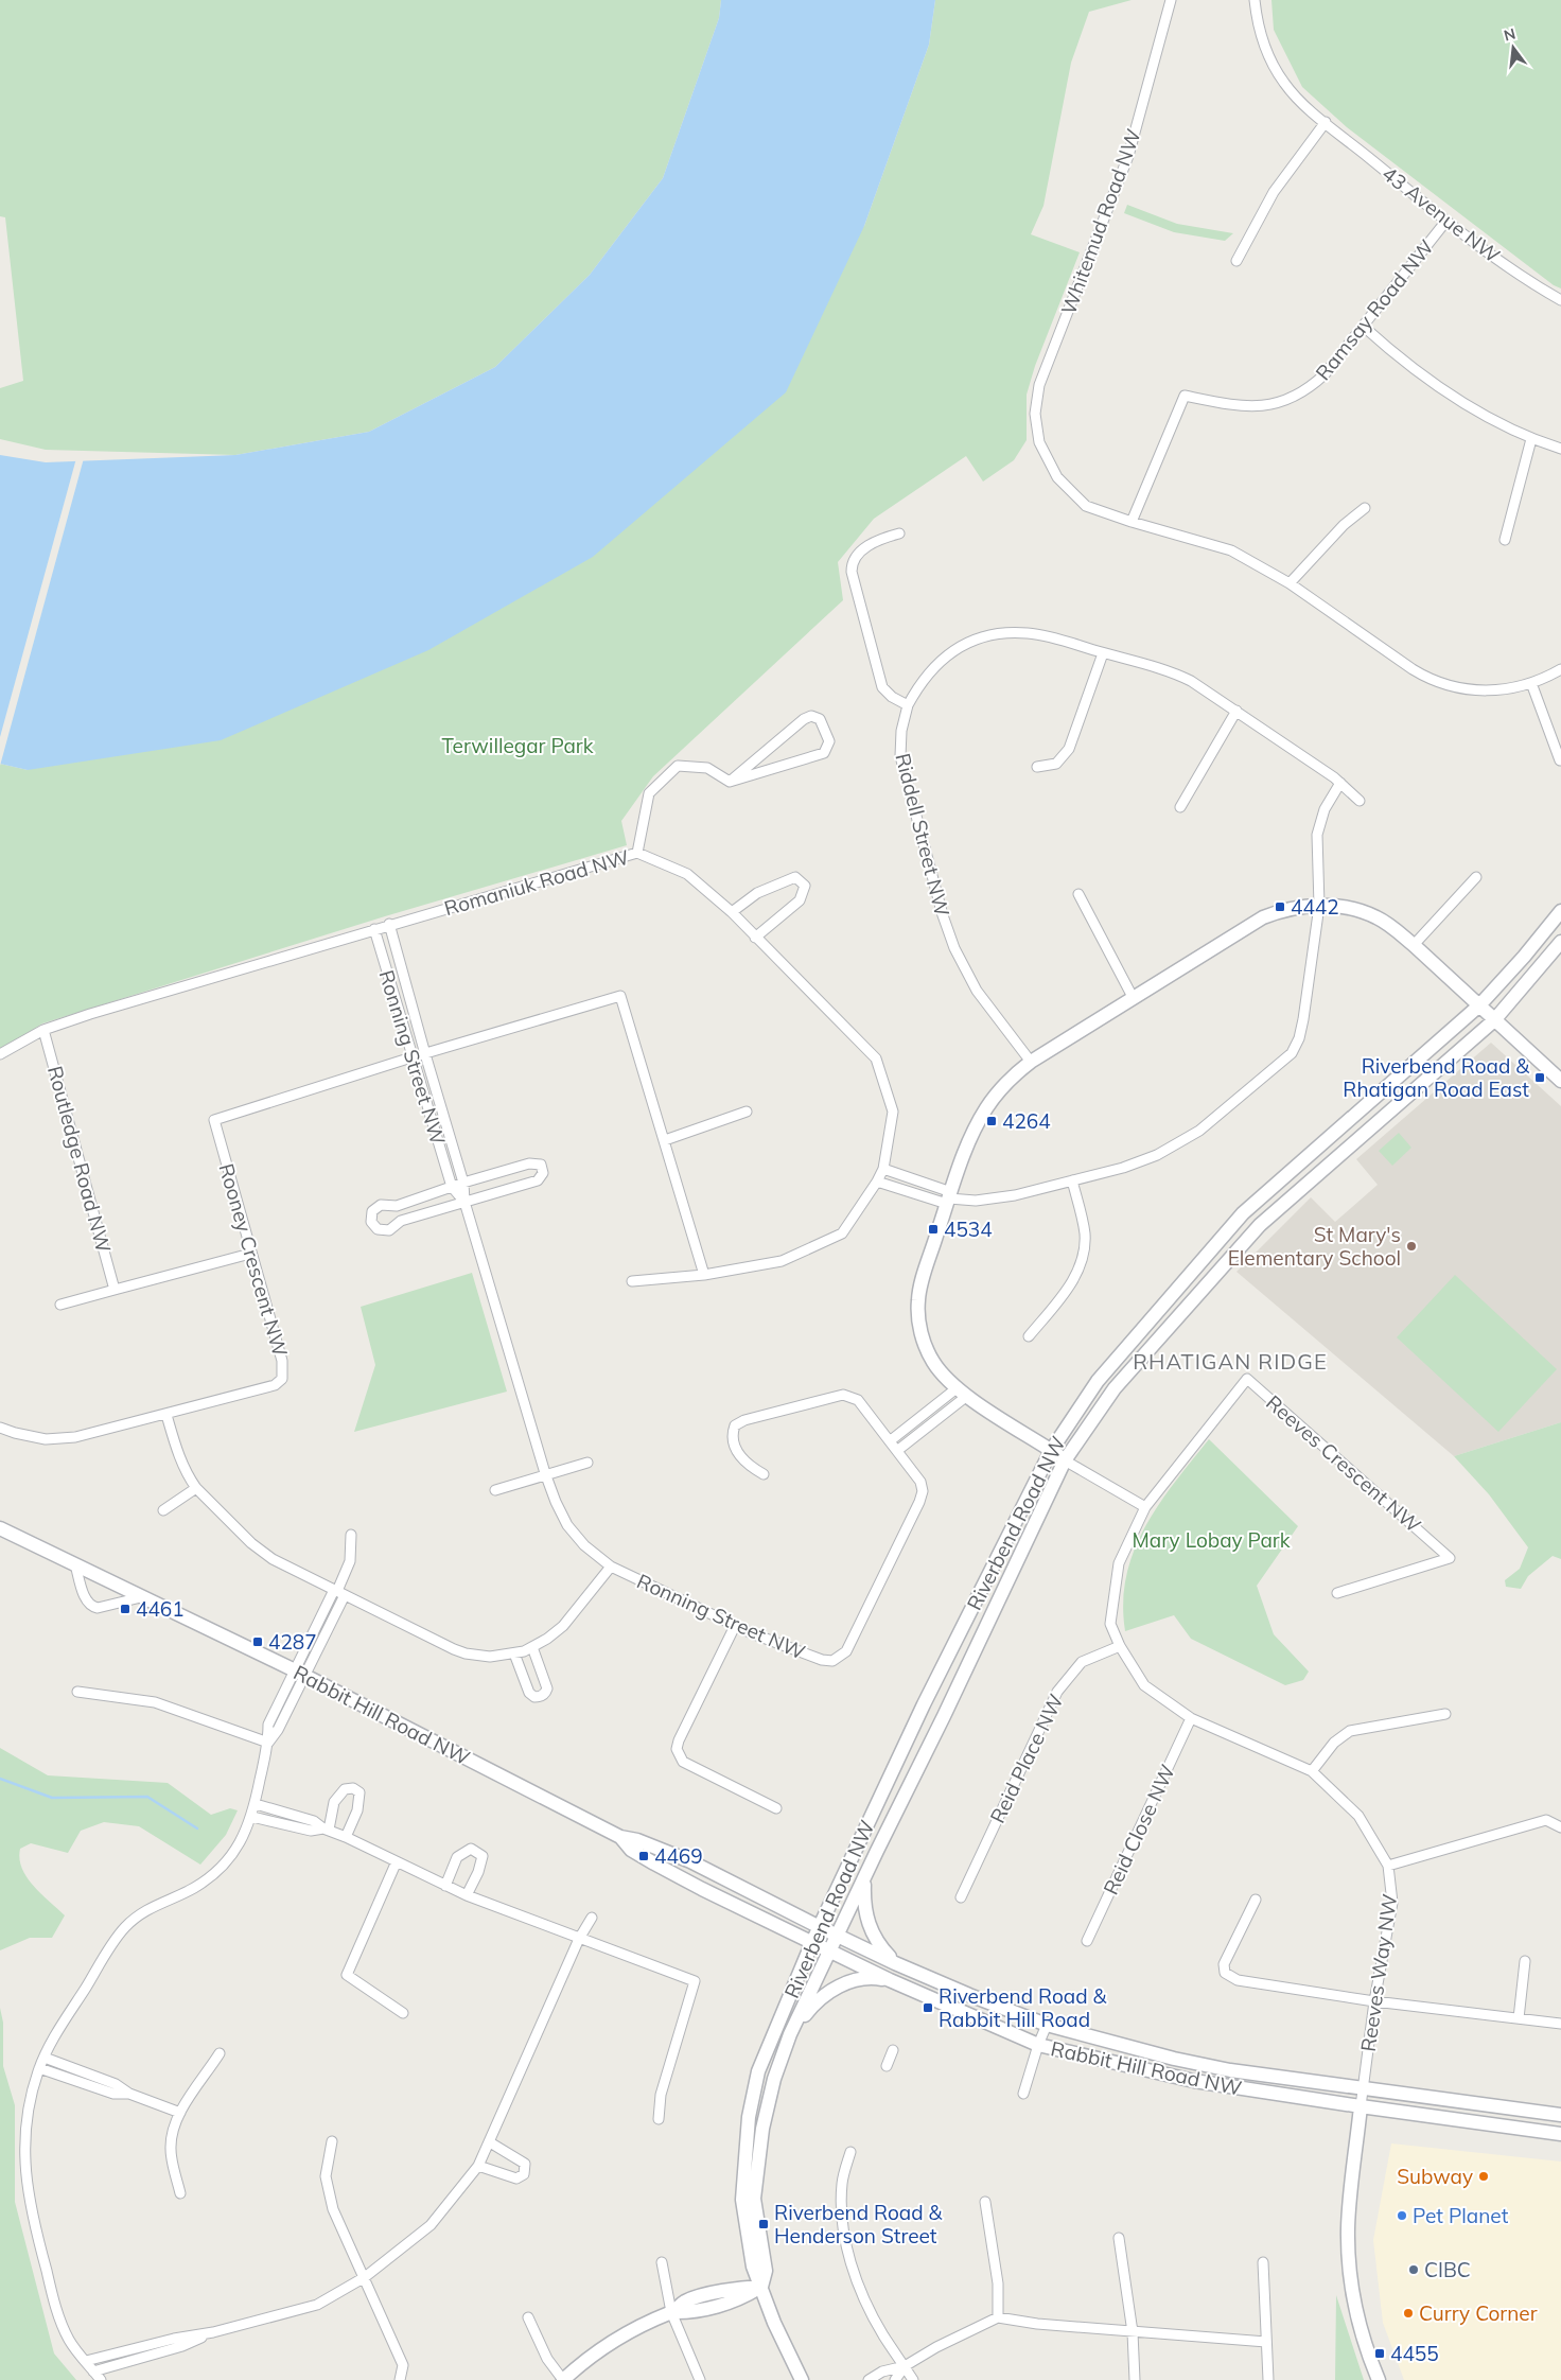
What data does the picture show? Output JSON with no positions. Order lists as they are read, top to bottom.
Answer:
{
  "streets": {
    "main road": ["Riverbend Road NW", "Rabbit Hill Road NW"],
    "street": [
      "43 Avenue NW",
      "Whitemud Road NW",
      "Ramsay Road NW",
      "Riddell Street NW",
      "Romaniuk Road NW",
      "Ronning Street NW",
      "Routledge Road NW",
      "Rooney Crescent NW",
      "Reeves Crescent NW",
      "Reid Place NW",
      "Reid Close NW",
      "Reeves Way NW"
    ]
  },
  "crossings": [
    ["43 Avenue NW", "Ramsay Road NW"],
    ["Whitemud Road NW", "Ramsay Road NW"],
    ["Romaniuk Road NW", "Ronning Street NW"],
    ["Ronning Street NW", "Rooney Crescent NW"],
    ["Reeves Crescent NW", "Reeves Way NW"],
    ["Riverbend Road NW", "Rabbit Hill Road NW"],
    ["Rabbit Hill Road NW", "Reeves Way NW"],
    ["Reid Place NW", "Reeves Way NW"],
    ["Reid Close NW", "Reeves Way NW"]
  ],
  "districts": ["RHATIGAN RIDGE"],
  "parks": ["Terwillegar Park", "Mary Lobay Park"],
  "places": {
    "transit": [
      "4442",
      "Riverbend Road & Rhatigan Road East",
      "4264",
      "4534",
      "4461",
      "4287",
      "4469",
      "Riverbend Road & Rabbit Hill Road",
      "Riverbend Road & Henderson Street",
      "4455"
    ],
    "other": [
      "St Mary's Elementary School",
      "Subway",
      "Pet Planet",
      "CIBC",
      "Curry Corner"
    ]
  },
  "north": "top"
}
